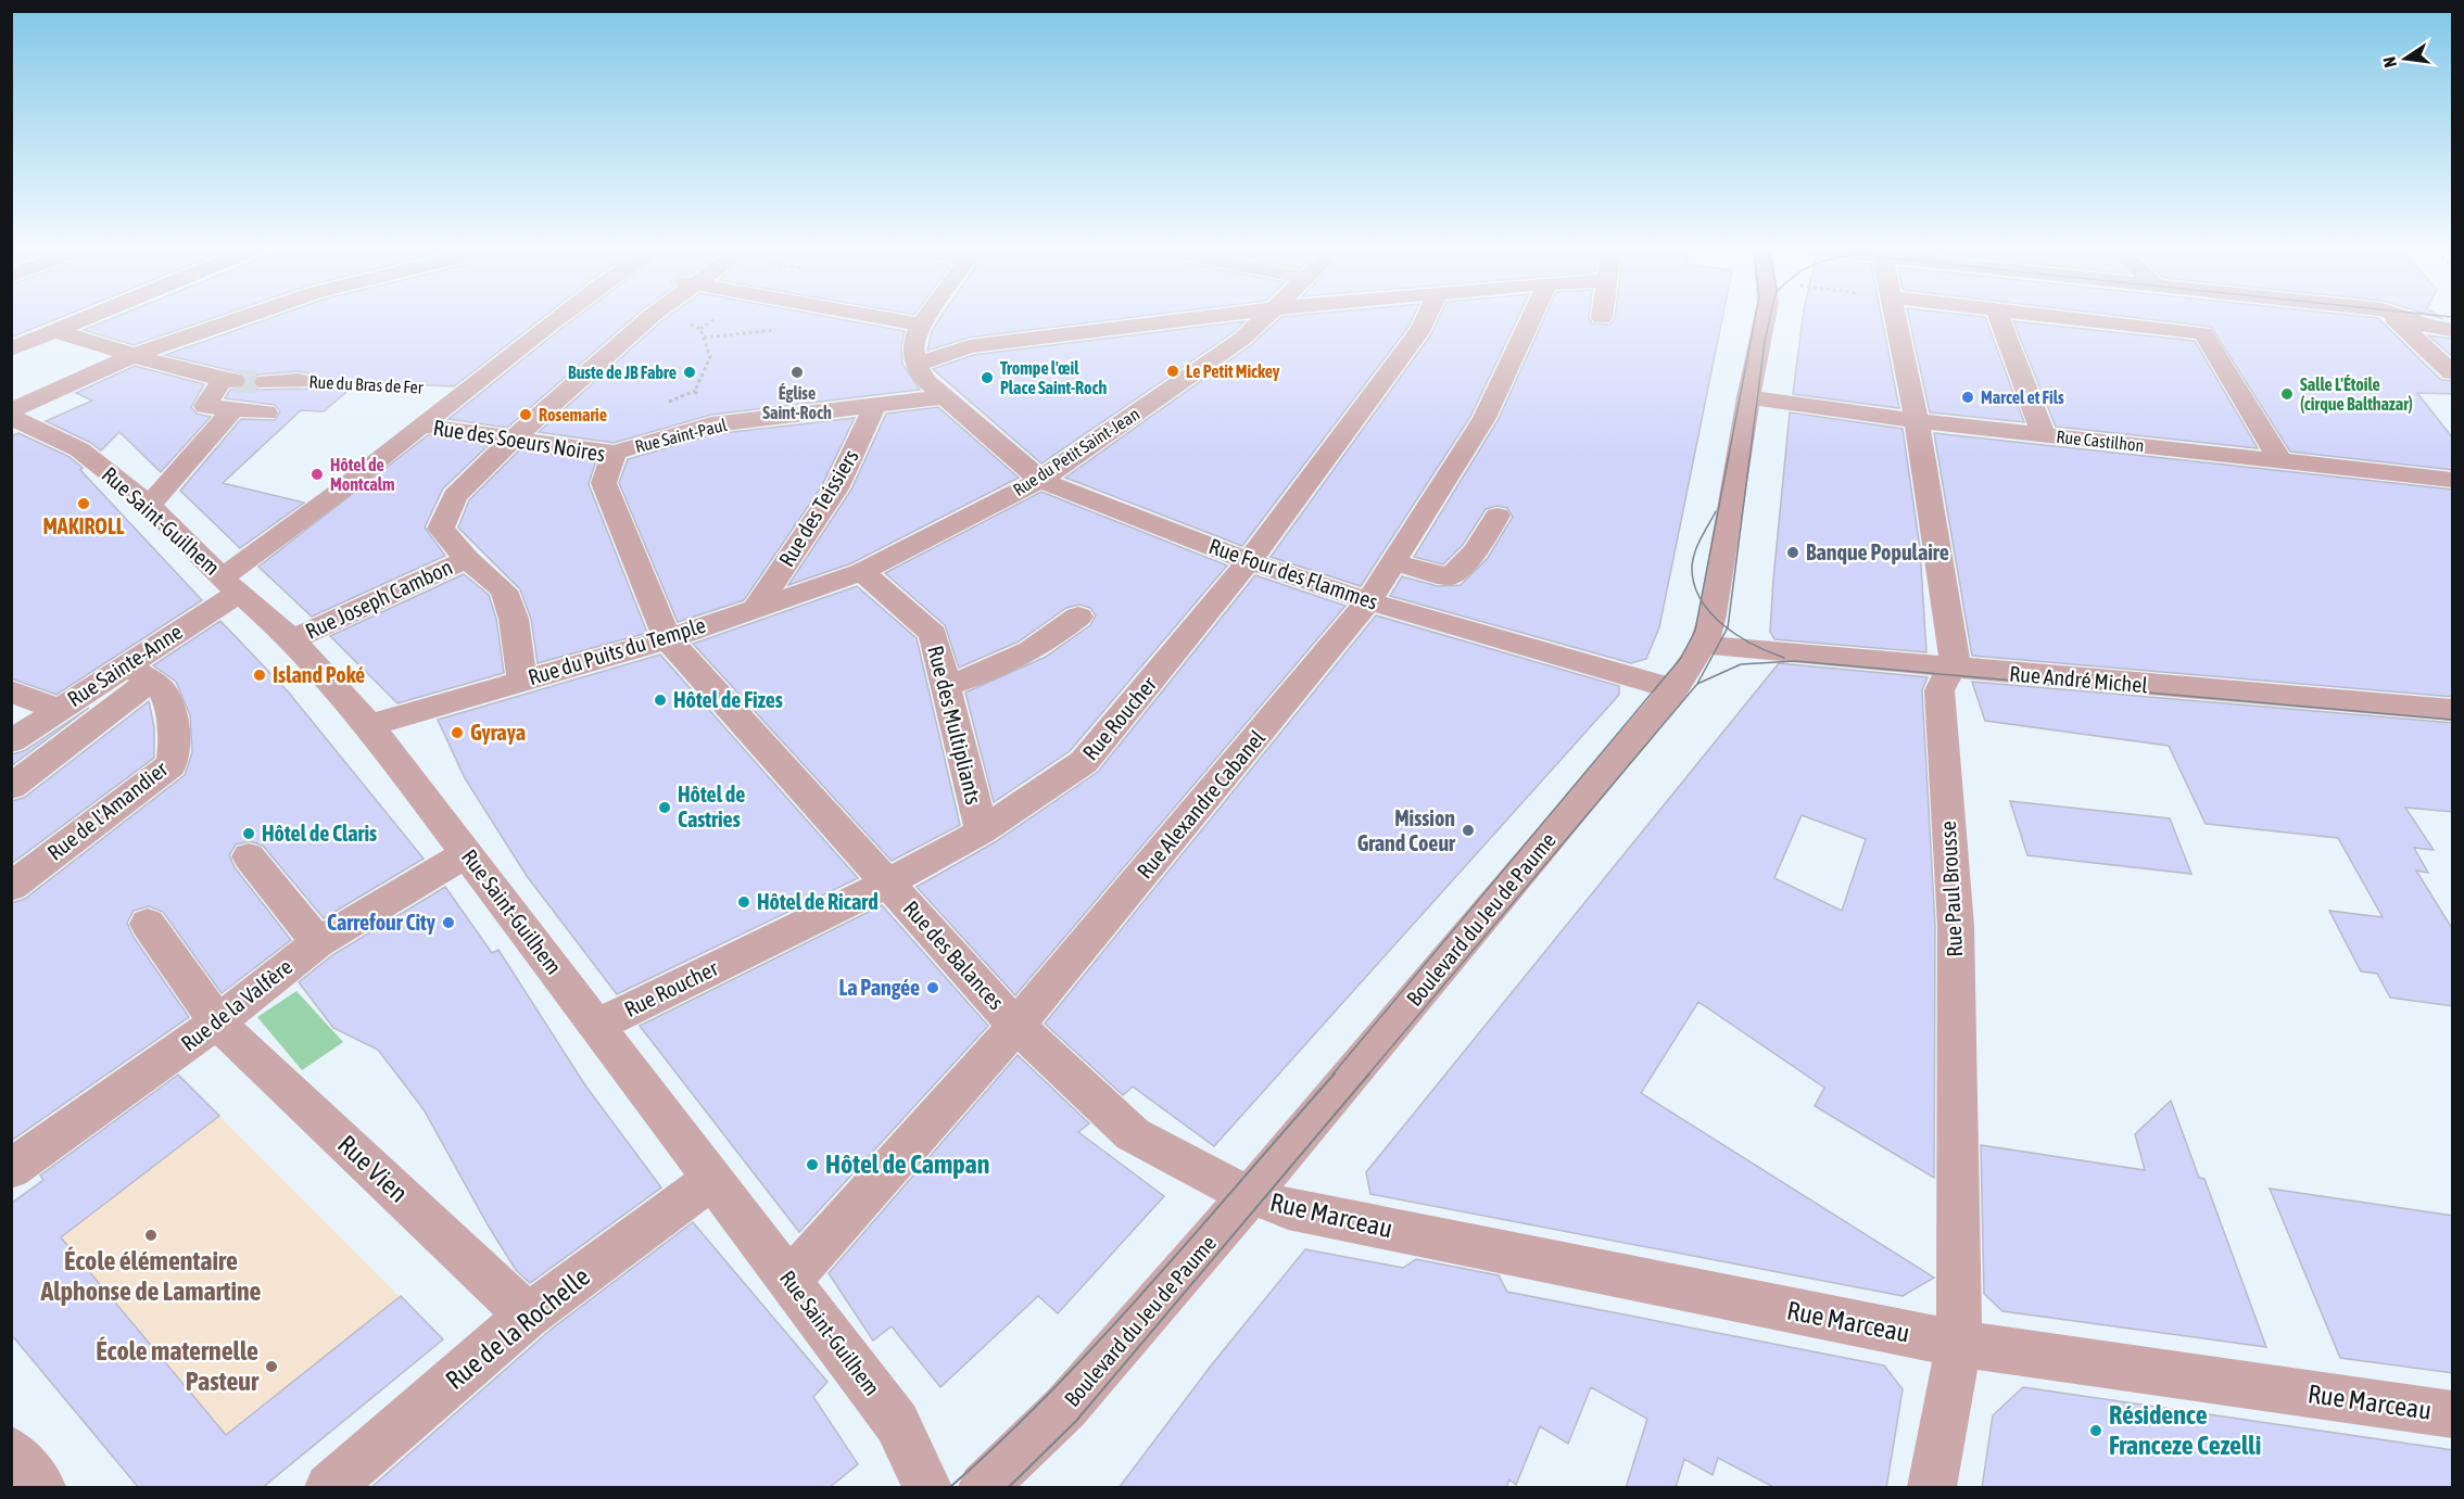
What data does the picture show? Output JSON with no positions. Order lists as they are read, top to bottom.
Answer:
{
  "streets": {
    "street": [
      "Rue du Bras de Fer",
      "Rue Saint-Paul",
      "Rue des Soeurs Noires",
      "Rue Castilhon",
      "Rue du Petit Saint-Jean",
      "Rue des Teissiers",
      "Rue Saint-Guilhem",
      "Rue Four des Flammes",
      "Rue Joseph Cambon",
      "Rue du Puits du Temple",
      "Rue Sainte-Anne",
      "Rue André Michel",
      "Rue Roucher",
      "Rue des Multipliants",
      "Rue Alexandre Cabanel",
      "Rue de l'Amandier",
      "Rue Paul Brousse",
      "Boulevard du Jeu de Paume",
      "Rue des Balances",
      "Rue de la Valfère",
      "Rue Vien",
      "Rue Marceau",
      "Rue de la Rochelle"
    ]
  },
  "crossings": [
    ["Rue du Bras de Fer", "Rue Sainte-Anne"],
    ["Rue Saint-Paul", "Rue des Soeurs Noires"],
    ["Rue Saint-Paul", "Rue des Teissiers"],
    ["Rue Saint-Paul", "Rue Four des Flammes"],
    ["Rue des Soeurs Noires", "Rue du Puits du Temple"],
    ["Rue des Soeurs Noires", "Rue Sainte-Anne"],
    ["Rue des Soeurs Noires", "Rue des Balances"],
    ["Rue Castilhon", "Rue Paul Brousse"],
    ["Rue Castilhon", "Boulevard du Jeu de Paume"],
    ["Rue du Petit Saint-Jean", "Rue Four des Flammes"],
    ["Rue du Petit Saint-Jean", "Rue du Puits du Temple"],
    ["Rue du Petit Saint-Jean", "Rue des Multipliants"],
    ["Rue des Teissiers", "Rue du Puits du Temple"],
    ["Rue Saint-Guilhem", "Rue Joseph Cambon"],
    ["Rue Saint-Guilhem", "Rue du Puits du Temple"],
    ["Rue Saint-Guilhem", "Rue Sainte-Anne"],
    ["Rue Saint-Guilhem", "Rue Roucher"],
    ["Rue Saint-Guilhem", "Rue Alexandre Cabanel"],
    ["Rue Saint-Guilhem", "Rue de la Valfère"],
    ["Rue Saint-Guilhem", "Rue de la Rochelle"],
    ["Rue Four des Flammes", "Rue Roucher"],
    ["Rue Four des Flammes", "Rue Alexandre Cabanel"],
    ["Rue Four des Flammes", "Boulevard du Jeu de Paume"],
    ["Rue du Puits du Temple", "Rue des Multipliants"],
    ["Rue du Puits du Temple", "Rue des Balances"],
    ["Rue Sainte-Anne", "Rue de l'Amandier"],
    ["Rue André Michel", "Rue Paul Brousse"],
    ["Rue André Michel", "Boulevard du Jeu de Paume"],
    ["Rue Roucher", "Rue des Multipliants"],
    ["Rue Roucher", "Rue des Balances"],
    ["Rue Alexandre Cabanel", "Rue des Balances"],
    ["Rue Paul Brousse", "Rue Marceau"],
    ["Boulevard du Jeu de Paume", "Rue des Balances"],
    ["Boulevard du Jeu de Paume", "Rue Marceau"],
    ["Rue des Balances", "Rue Marceau"],
    ["Rue de la Valfère", "Rue Vien"],
    ["Rue Vien", "Rue de la Rochelle"]
  ],
  "places": [
    "Le Petit Mickey",
    "Buste de JB Fabre",
    "Église Saint-Roch",
    "Trompe l'œil Place Saint-Roch",
    "Salle L'Étoile (cirque Balthazar)",
    "Marcel et Fils",
    "Rosemarie",
    "Hôtel de Montcalm",
    "MAKIROLL",
    "Banque Populaire",
    "Island Poké",
    "Hôtel de Fizes",
    "Gyraya",
    "Hôtel de Castries",
    "Mission Grand Coeur",
    "Hôtel de Claris",
    "Hôtel de Ricard",
    "Carrefour City",
    "La Pangée",
    "Hôtel de Campan",
    "École élémentaire Alphonse de Lamartine",
    "École maternelle Pasteur",
    "Résidence Franceze Cezelli"
  ],
  "north": "left"
}
